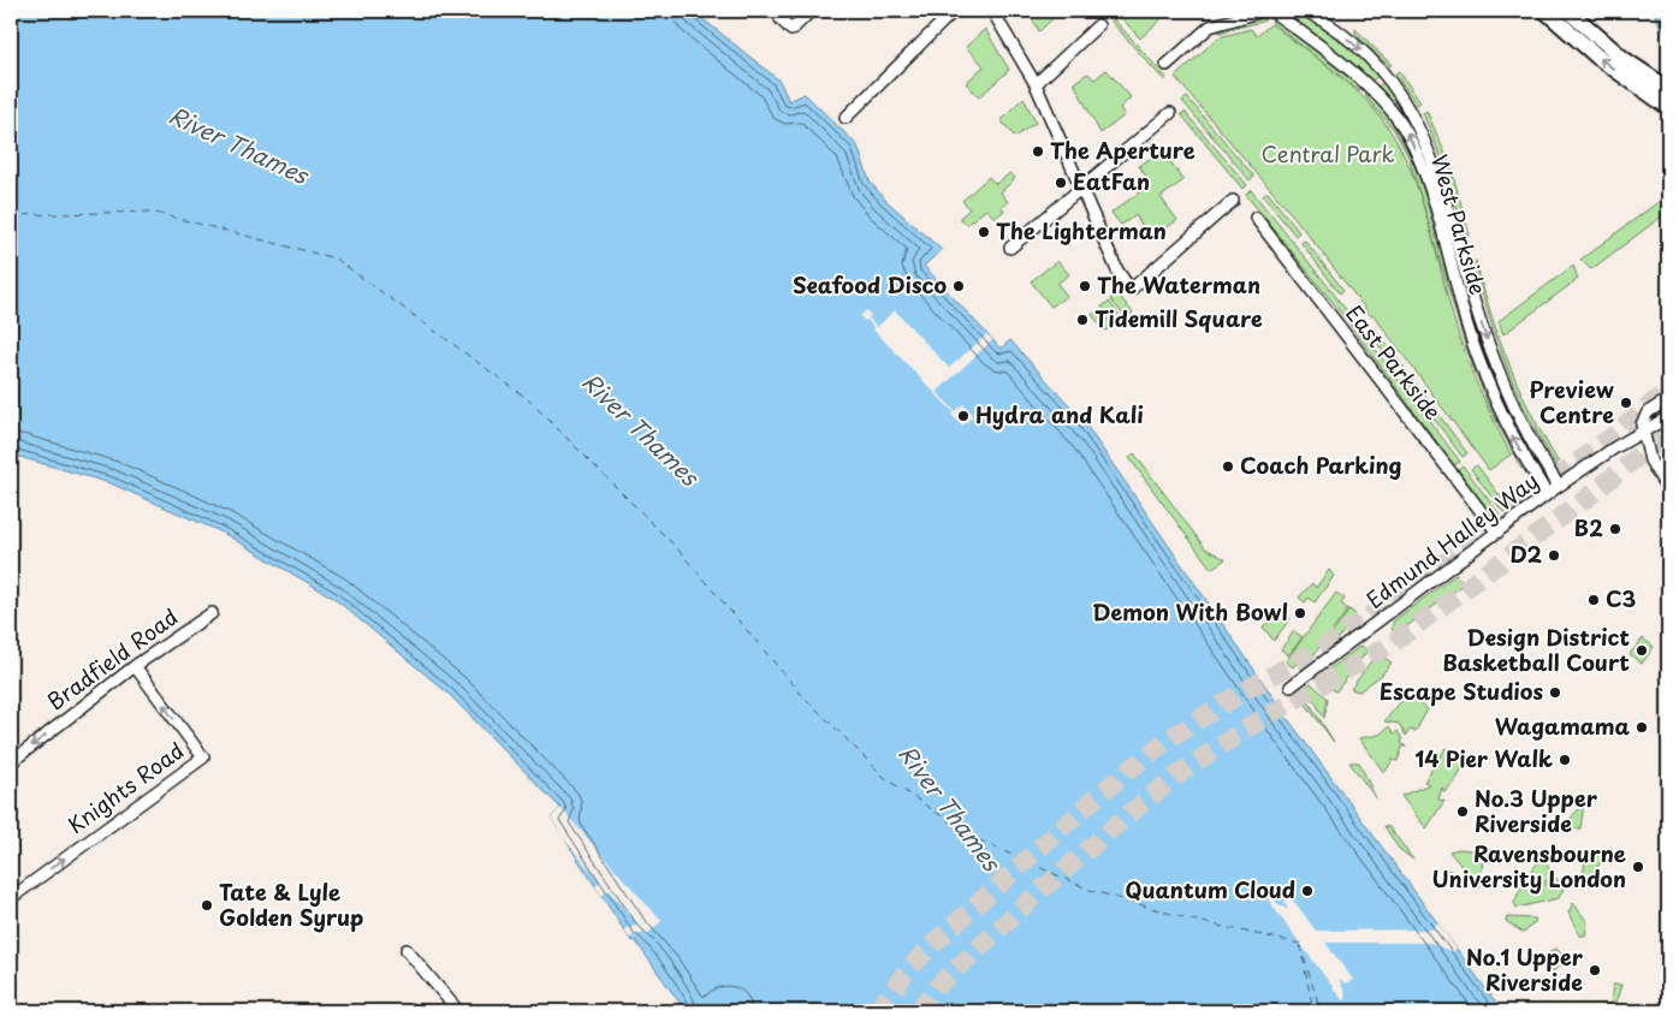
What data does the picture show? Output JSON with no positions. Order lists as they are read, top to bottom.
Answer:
{
  "streets": {
    "street": [
      "West Parkside",
      "East Parkside",
      "Edmund Halley Way",
      "Bradfield Road",
      "Knights Road"
    ]
  },
  "crossings": [
    ["West Parkside", "Edmund Halley Way"],
    ["East Parkside", "Edmund Halley Way"],
    ["Bradfield Road", "Knights Road"]
  ],
  "one_way": ["Bradfield Road"],
  "water": ["River Thames"],
  "parks": ["Central Park"],
  "places": [
    "The Aperture",
    "EatFan",
    "The Lighterman",
    "Seafood Disco",
    "The Waterman",
    "Tidemill Square",
    "Preview Centre",
    "Hydra and Kali",
    "Coach Parking",
    "B2",
    "D2",
    "C3",
    "Demon With Bowl",
    "Design District Basketball Court",
    "Escape Studios",
    "Wagamama",
    "14 Pier Walk",
    "No.3 Upper Riverside",
    "Ravensbourne University London",
    "Quantum Cloud",
    "Tate & Lyle Golden Syrup",
    "No.1 Upper Riverside"
  ]
}
